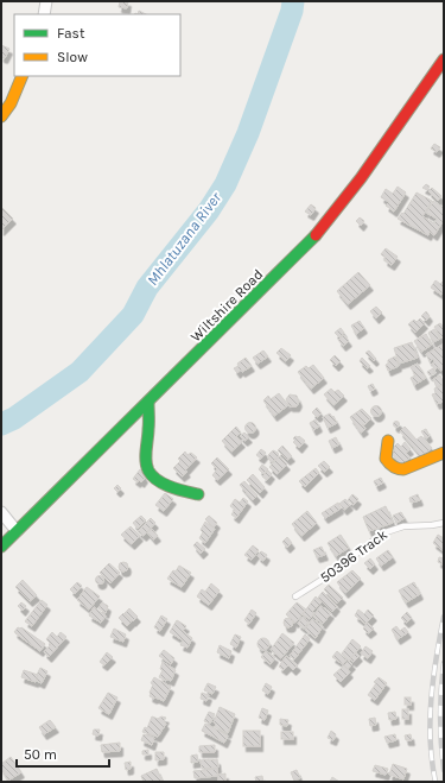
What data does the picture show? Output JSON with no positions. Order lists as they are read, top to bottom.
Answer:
{
  "streets": {
    "street": ["Wiltshire Road"],
    "lane": ["50396 Track"]
  },
  "water": ["Mhlatuzana River"],
  "legend": ["Fast", "Slow"],
  "scale_bar": "50 m"
}
